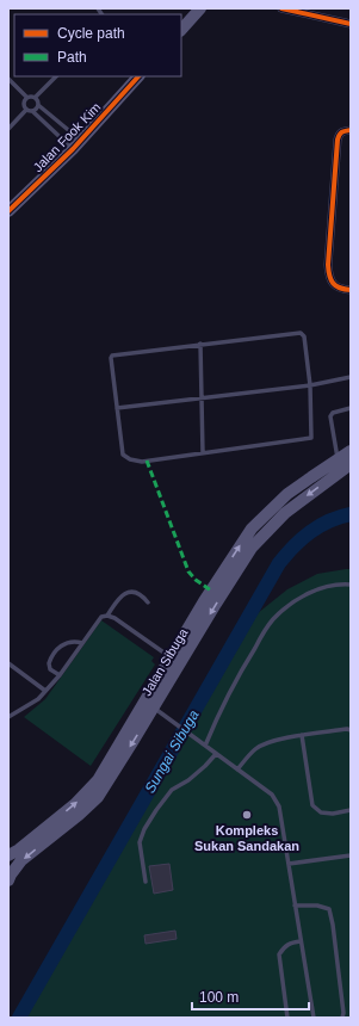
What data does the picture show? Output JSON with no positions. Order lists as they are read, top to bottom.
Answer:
{
  "streets": {
    "main road": ["Jalan Fook Kim", "Jalan Sibuga"]
  },
  "water": ["Sungai Sibuga"],
  "places": ["Kompleks Sukan Sandakan"],
  "legend": ["Cycle path", "Path"],
  "scale_bar": "100 m"
}
